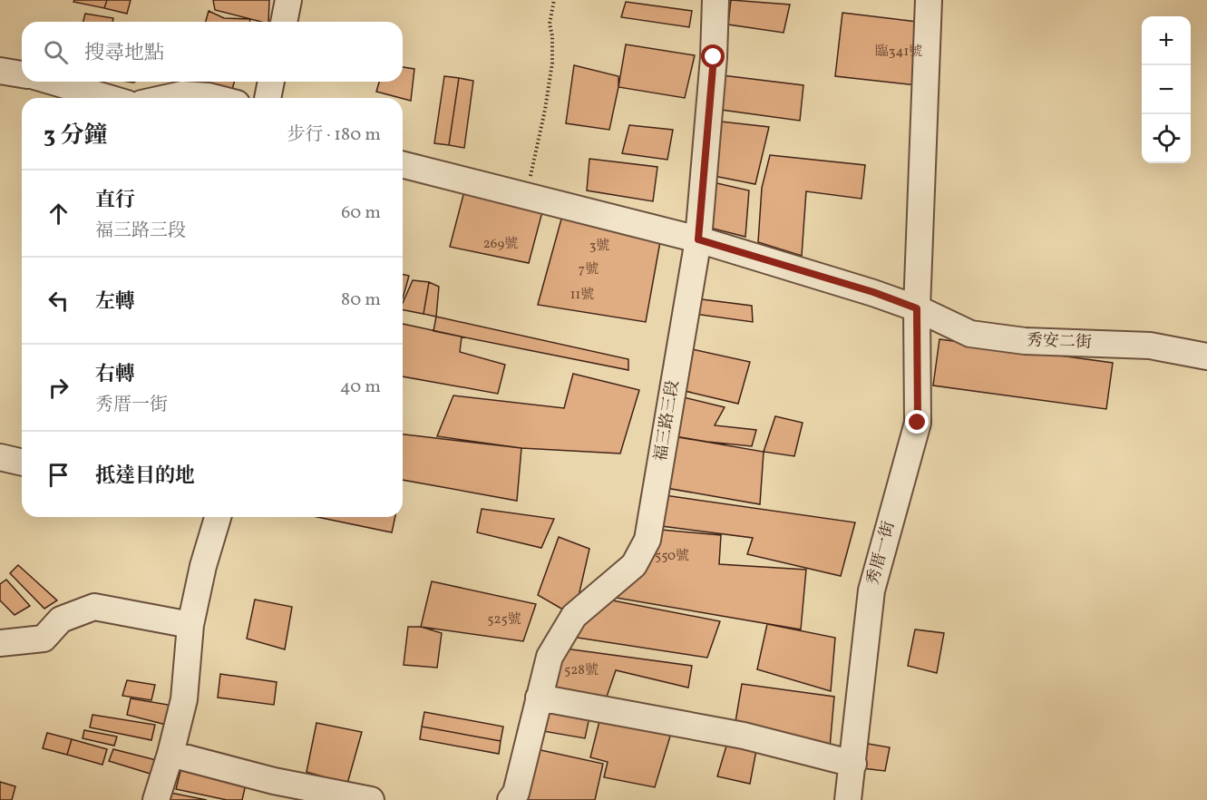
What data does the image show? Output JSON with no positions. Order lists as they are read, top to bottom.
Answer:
{
  "streets": {
    "street": ["秀安二街", "福三路三段", "秀厝一街"]
  },
  "crossings": [
    ["秀安二街", "福三路三段"],
    ["秀安二街", "秀厝一街"]
  ],
  "house_numbers": [
    "臨341號",
    "269號",
    "3號",
    "7號",
    "11號",
    "550號",
    "525號",
    "528號"
  ],
  "page": {
    "map_buttons": ["+", "−"],
    "search": "搜尋地點",
    "heading": ["3 分鐘", "步行 · 180 m"],
    "list": [
      ["直行", "福三路三段", "60 m"],
      ["左轉", "80 m"],
      ["右轉", "秀厝一街", "40 m"],
      "抵達目的地"
    ]
  }
}
